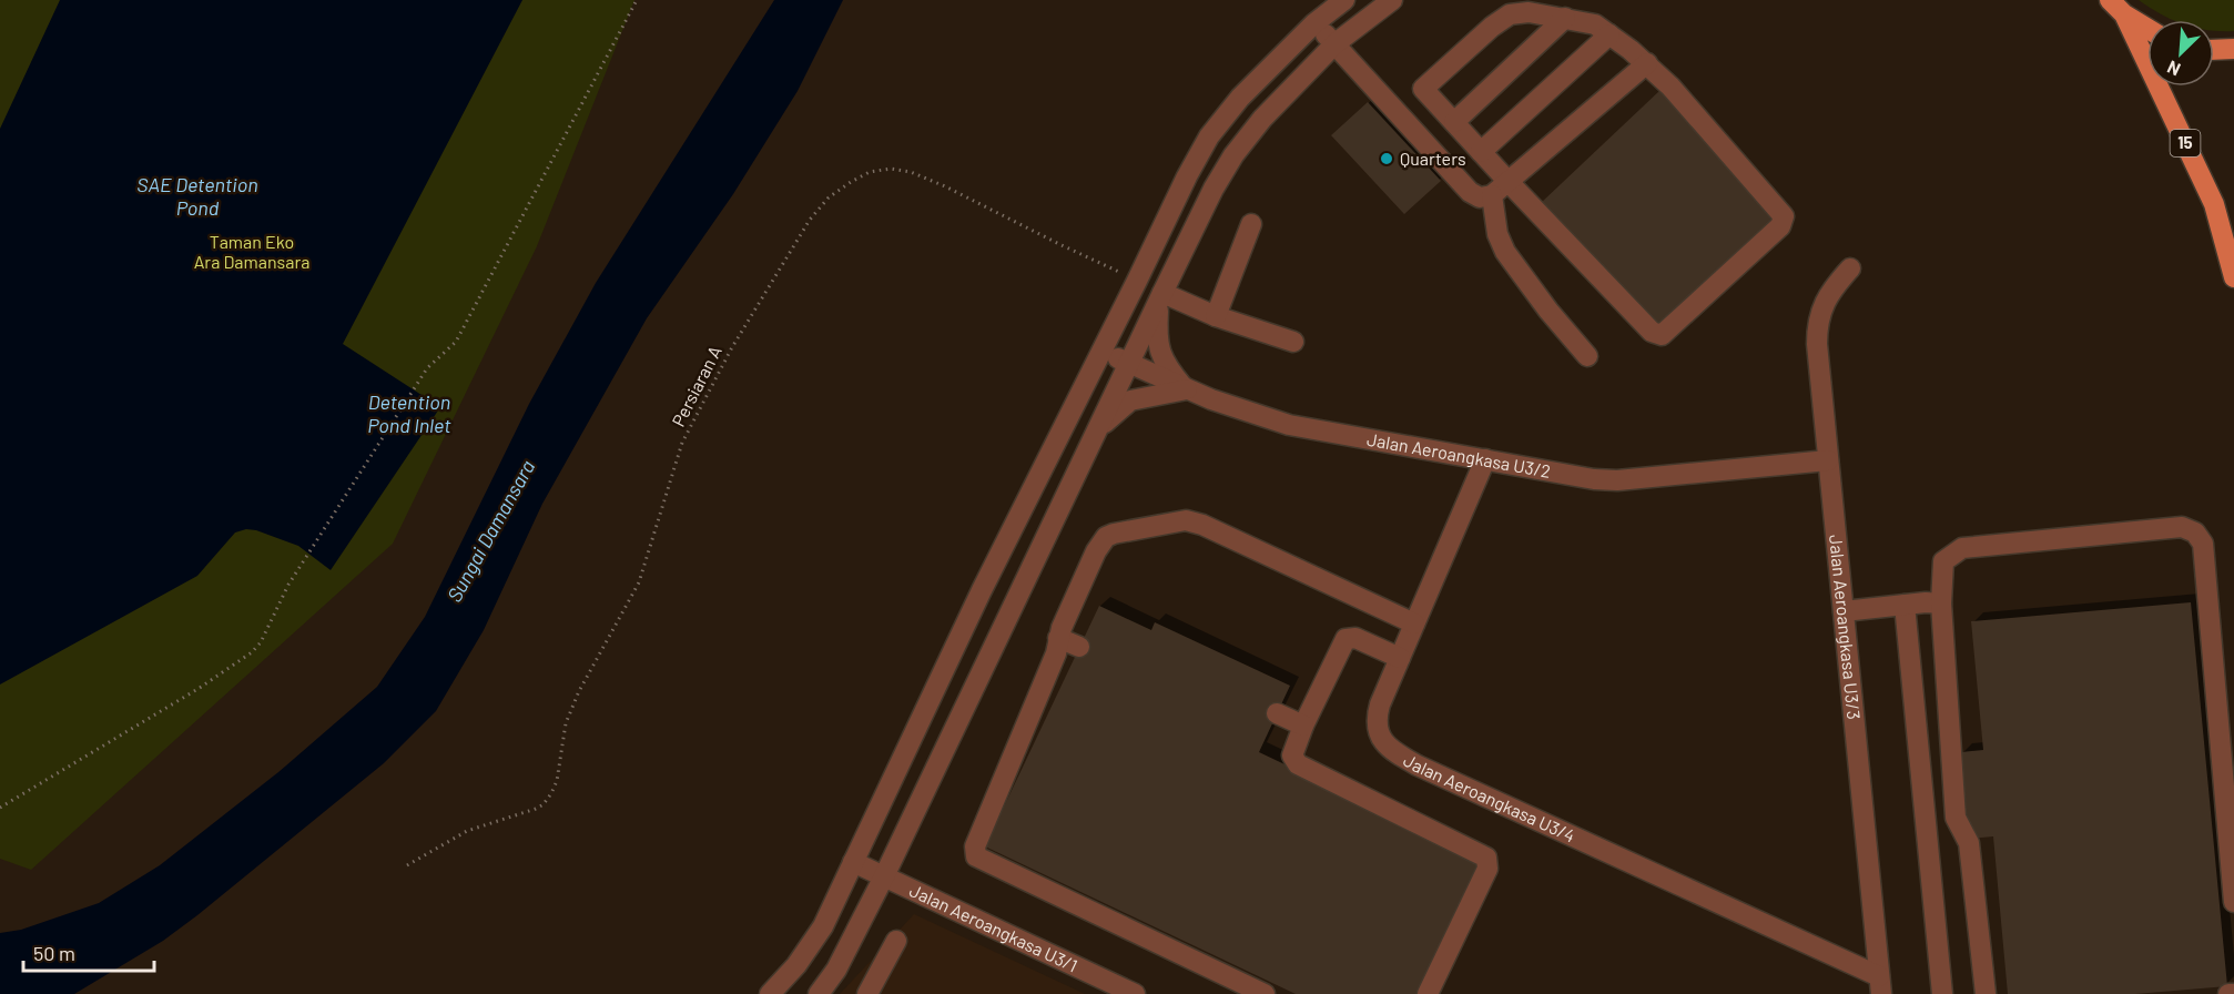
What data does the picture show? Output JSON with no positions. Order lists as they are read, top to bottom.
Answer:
{
  "streets": {
    "main road": ["15"],
    "street": [
      "Jalan Aeroangkasa U3/2",
      "Jalan Aeroangkasa U3/3",
      "Jalan Aeroangkasa U3/4",
      "Jalan Aeroangkasa U3/1"
    ],
    "path": ["Persiaran A"]
  },
  "crossings": [
    ["Jalan Aeroangkasa U3/2", "Jalan Aeroangkasa U3/3"],
    ["Jalan Aeroangkasa U3/2", "Jalan Aeroangkasa U3/4"],
    ["Jalan Aeroangkasa U3/3", "Jalan Aeroangkasa U3/4"]
  ],
  "water": ["SAE Detention Pond", "Detention Pond Inlet", "Sungai Damansara"],
  "parks": ["Taman Eko Ara Damansara"],
  "places": ["Quarters"],
  "scale_bar": "50 m",
  "north": "bottom left"
}
